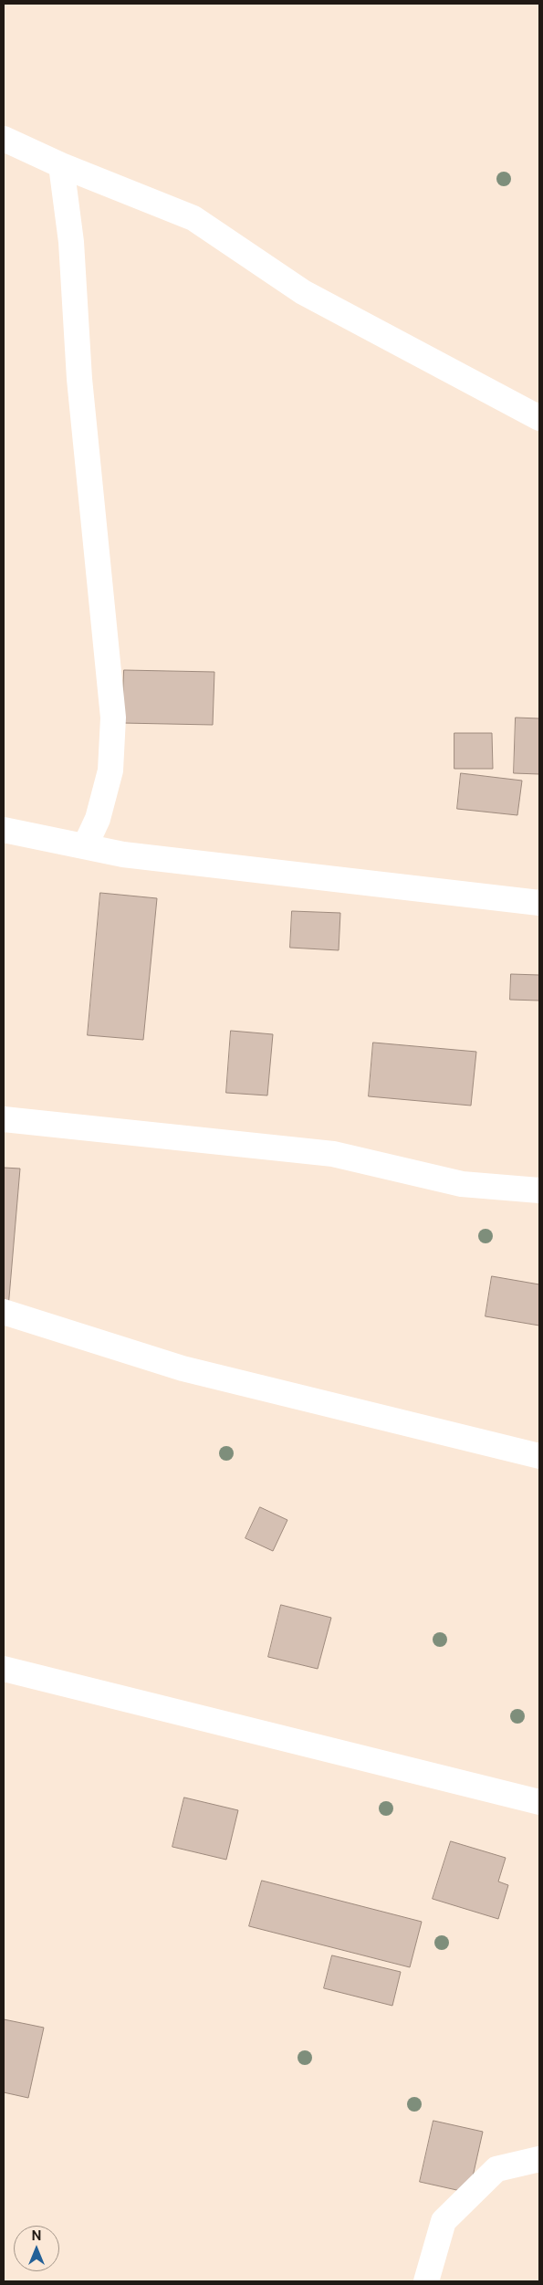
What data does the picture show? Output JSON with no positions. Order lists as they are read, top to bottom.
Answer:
{
  "north": "top"
}
